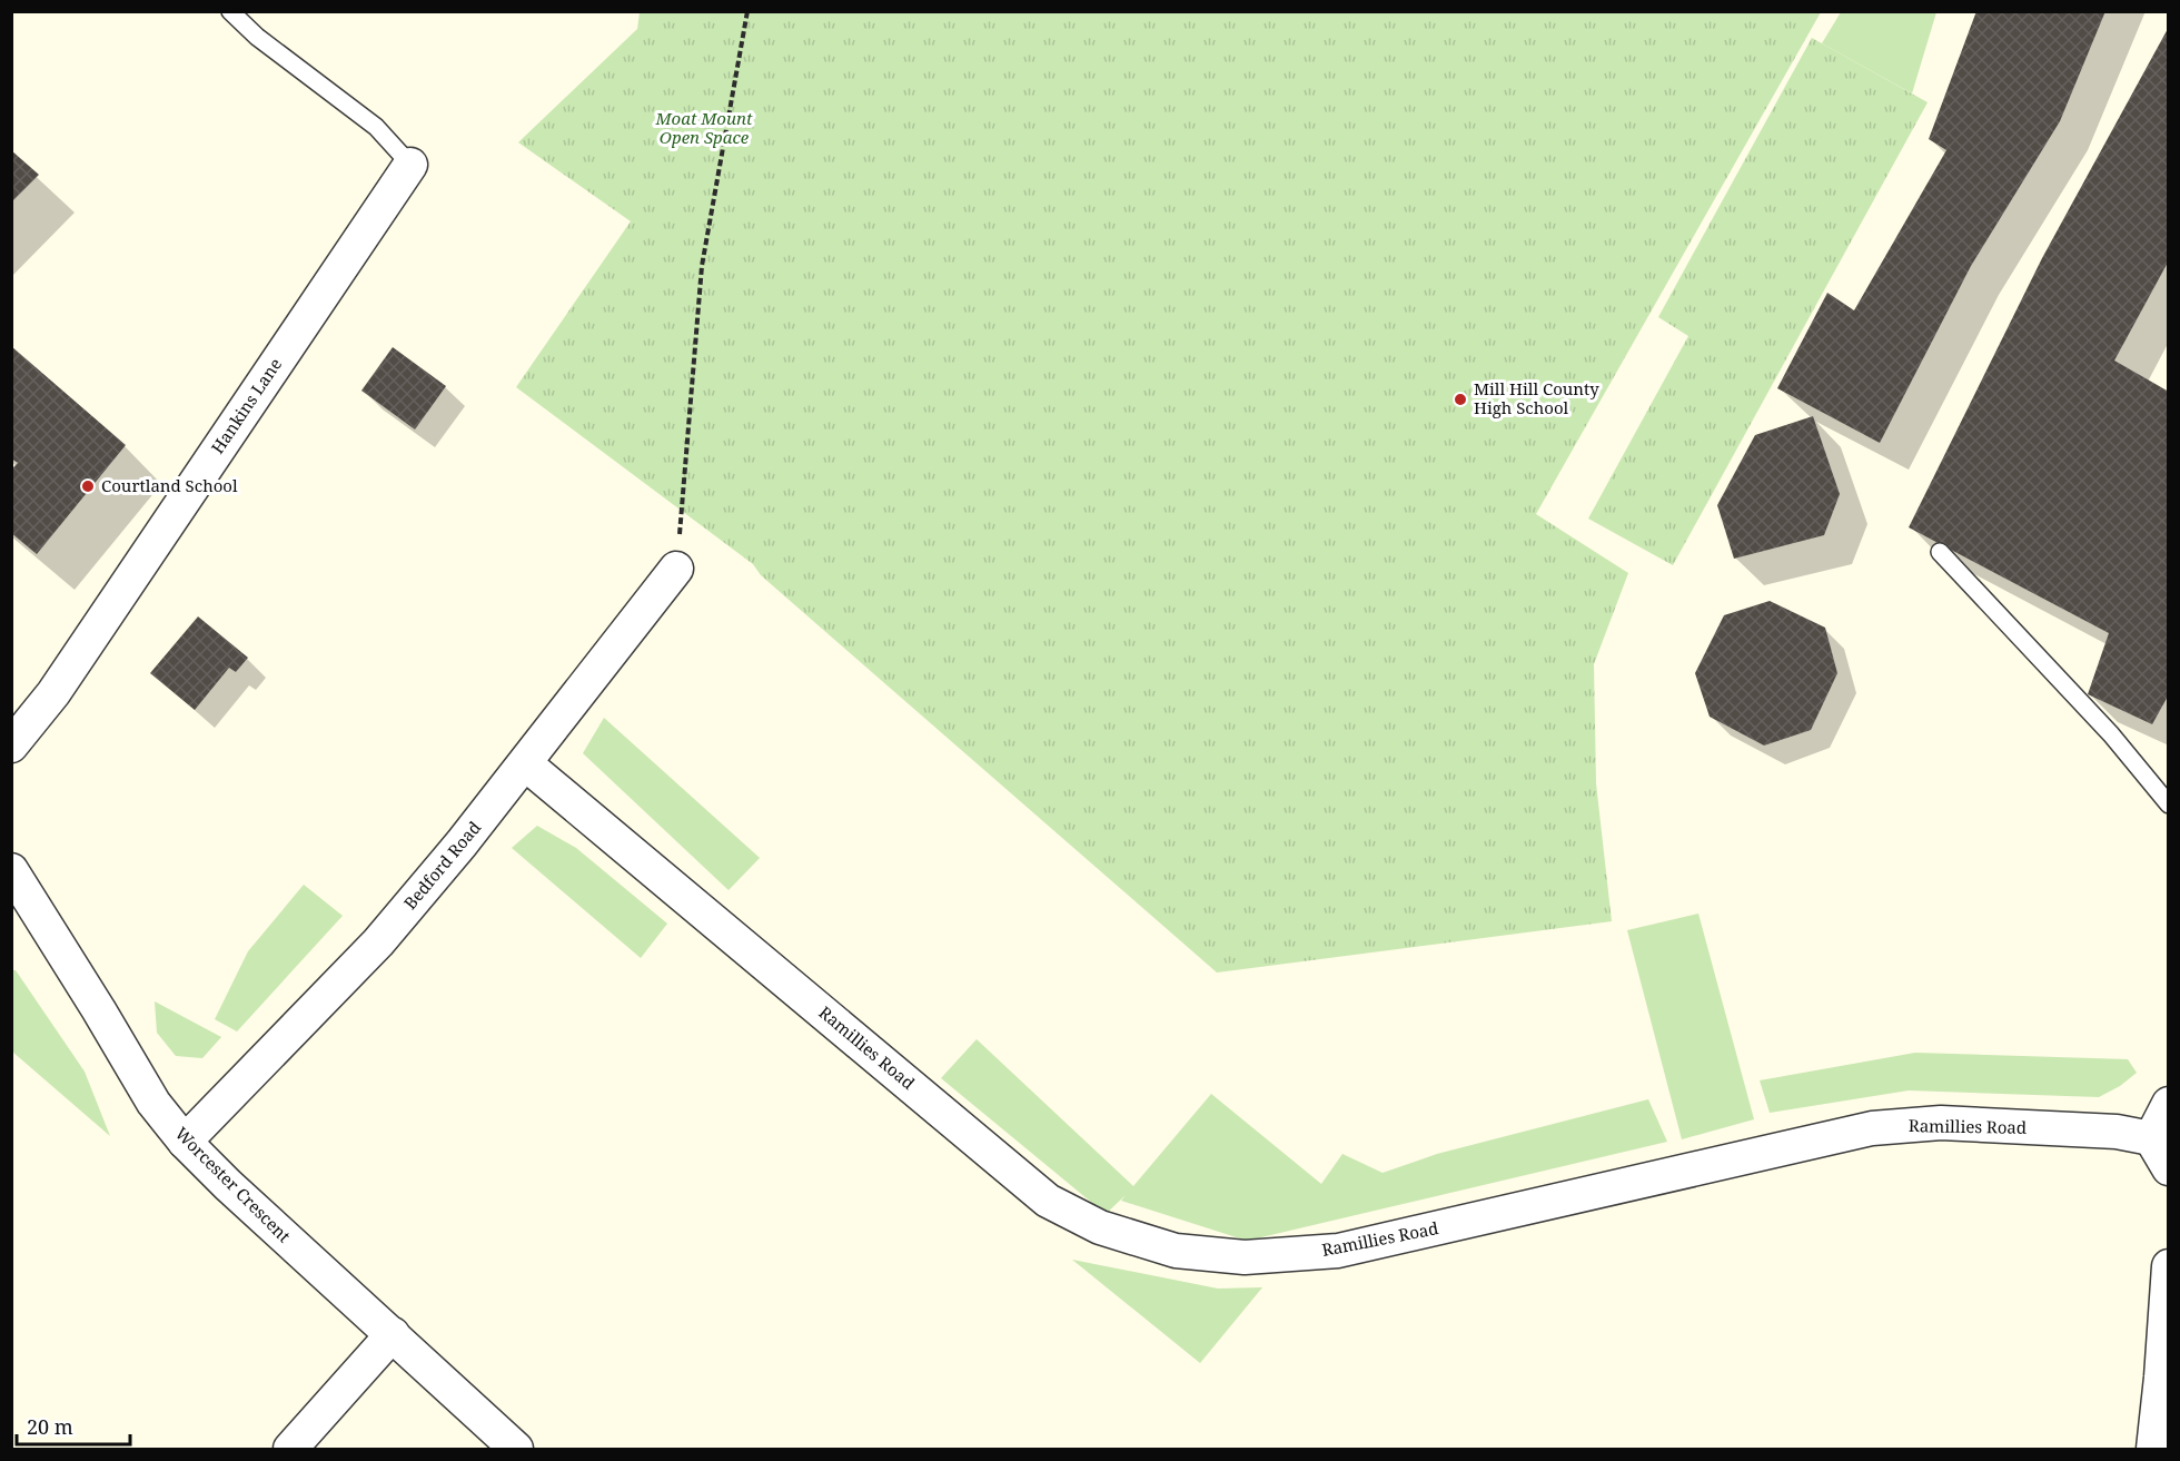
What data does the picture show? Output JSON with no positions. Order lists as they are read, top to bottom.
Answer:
{
  "streets": {
    "street": [
      "Hankins Lane",
      "Bedford Road",
      "Ramillies Road",
      "Worcester Crescent"
    ]
  },
  "crossings": [
    ["Bedford Road", "Ramillies Road"],
    ["Bedford Road", "Worcester Crescent"]
  ],
  "parks": ["Moat Mount Open Space"],
  "places": ["Mill Hill County High School", "Courtland School"],
  "scale_bar": "20 m"
}
